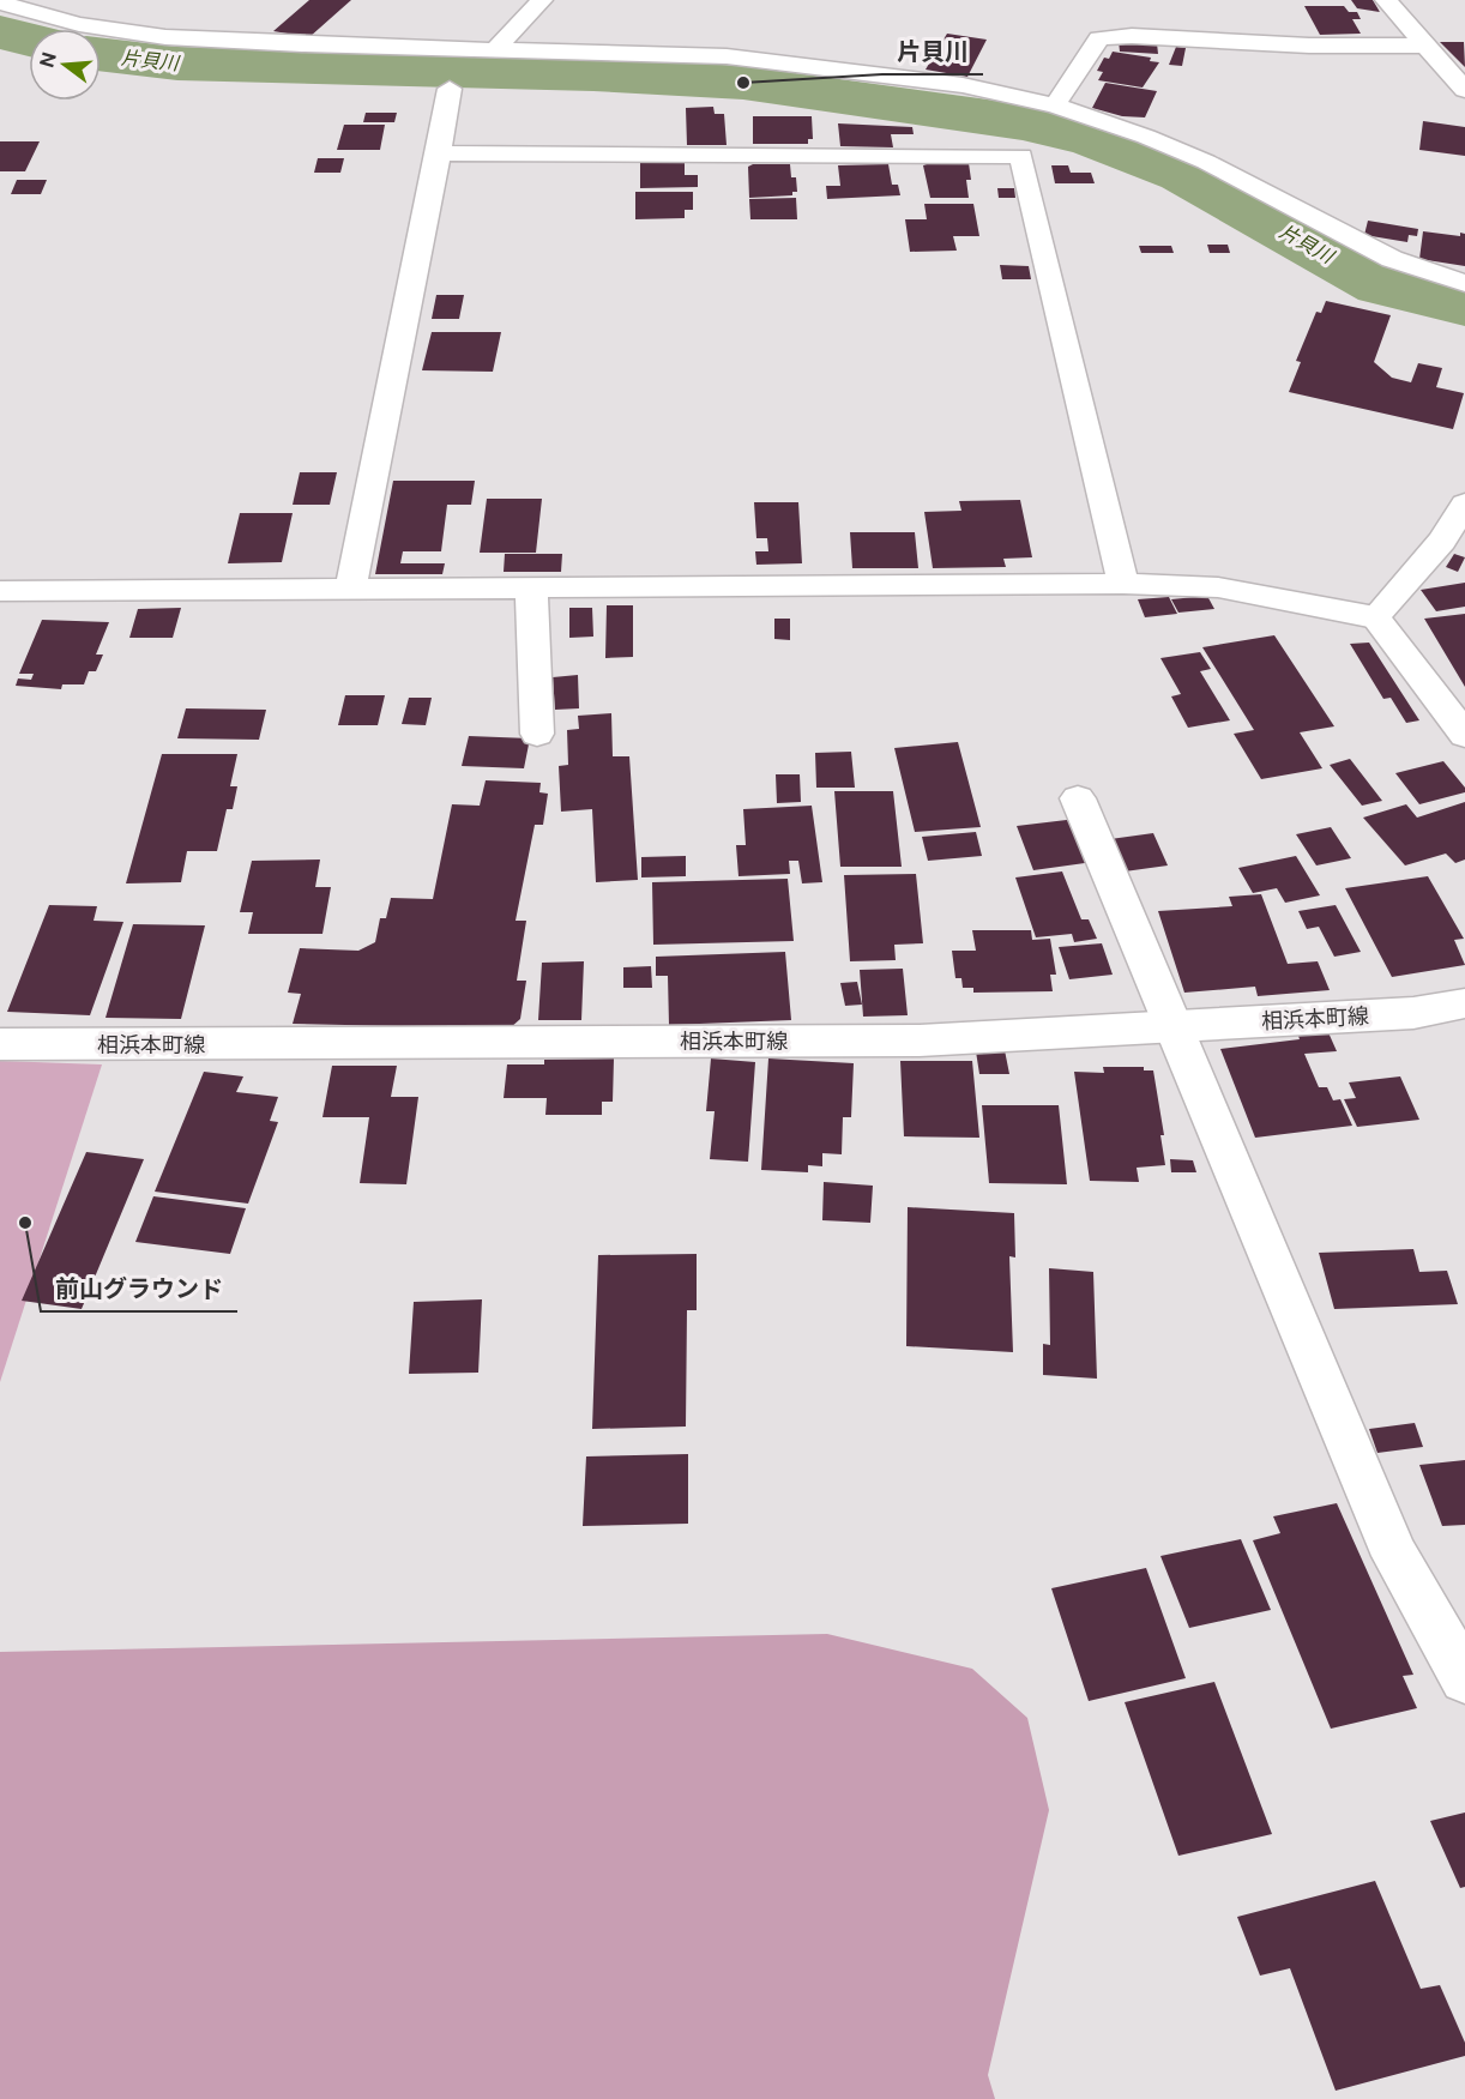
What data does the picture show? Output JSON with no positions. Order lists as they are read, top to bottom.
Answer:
{
  "streets": {
    "street": ["相浜本町線"]
  },
  "water": ["片貝川"],
  "places": ["片貝川", "前山グラウンド"],
  "north": "left"
}
